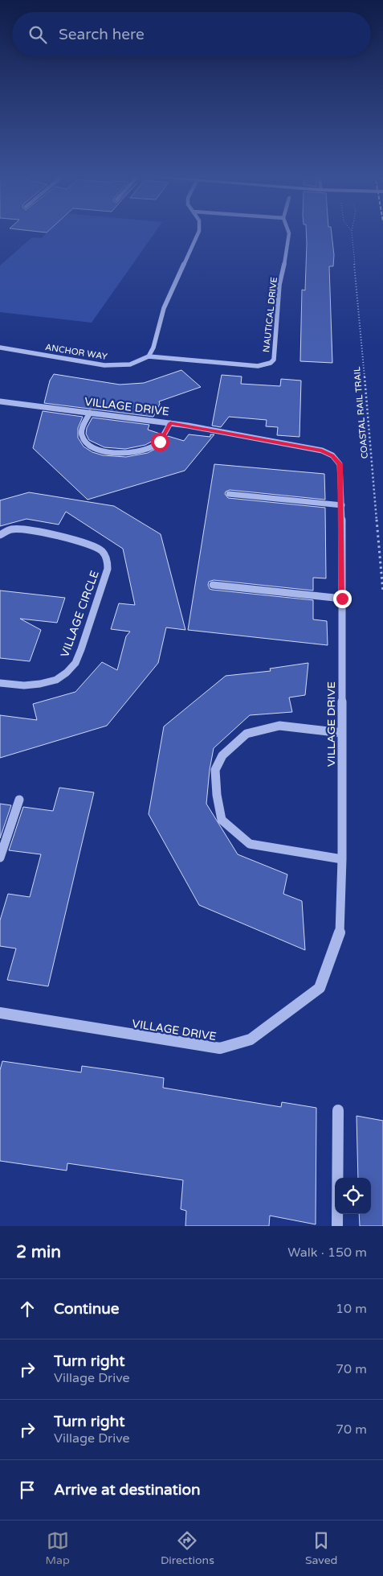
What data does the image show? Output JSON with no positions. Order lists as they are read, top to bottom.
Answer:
{
  "streets": {
    "street": [
      "NAUTICAL DRIVE",
      "ANCHOR WAY",
      "VILLAGE DRIVE",
      "VILLAGE CIRCLE"
    ],
    "path": ["COASTAL RAIL TRAIL"]
  },
  "crossings": [
    ["NAUTICAL DRIVE", "ANCHOR WAY"]
  ],
  "page": {
    "search": "Search here",
    "heading": ["2 min", "Walk · 150 m"],
    "list": [
      ["Continue", "10 m"],
      ["Turn right", "Village Drive", "70 m"],
      ["Turn right", "Village Drive", "70 m"],
      "Arrive at destination"
    ],
    "nav": ["Map", "Directions", "Saved"]
  }
}
